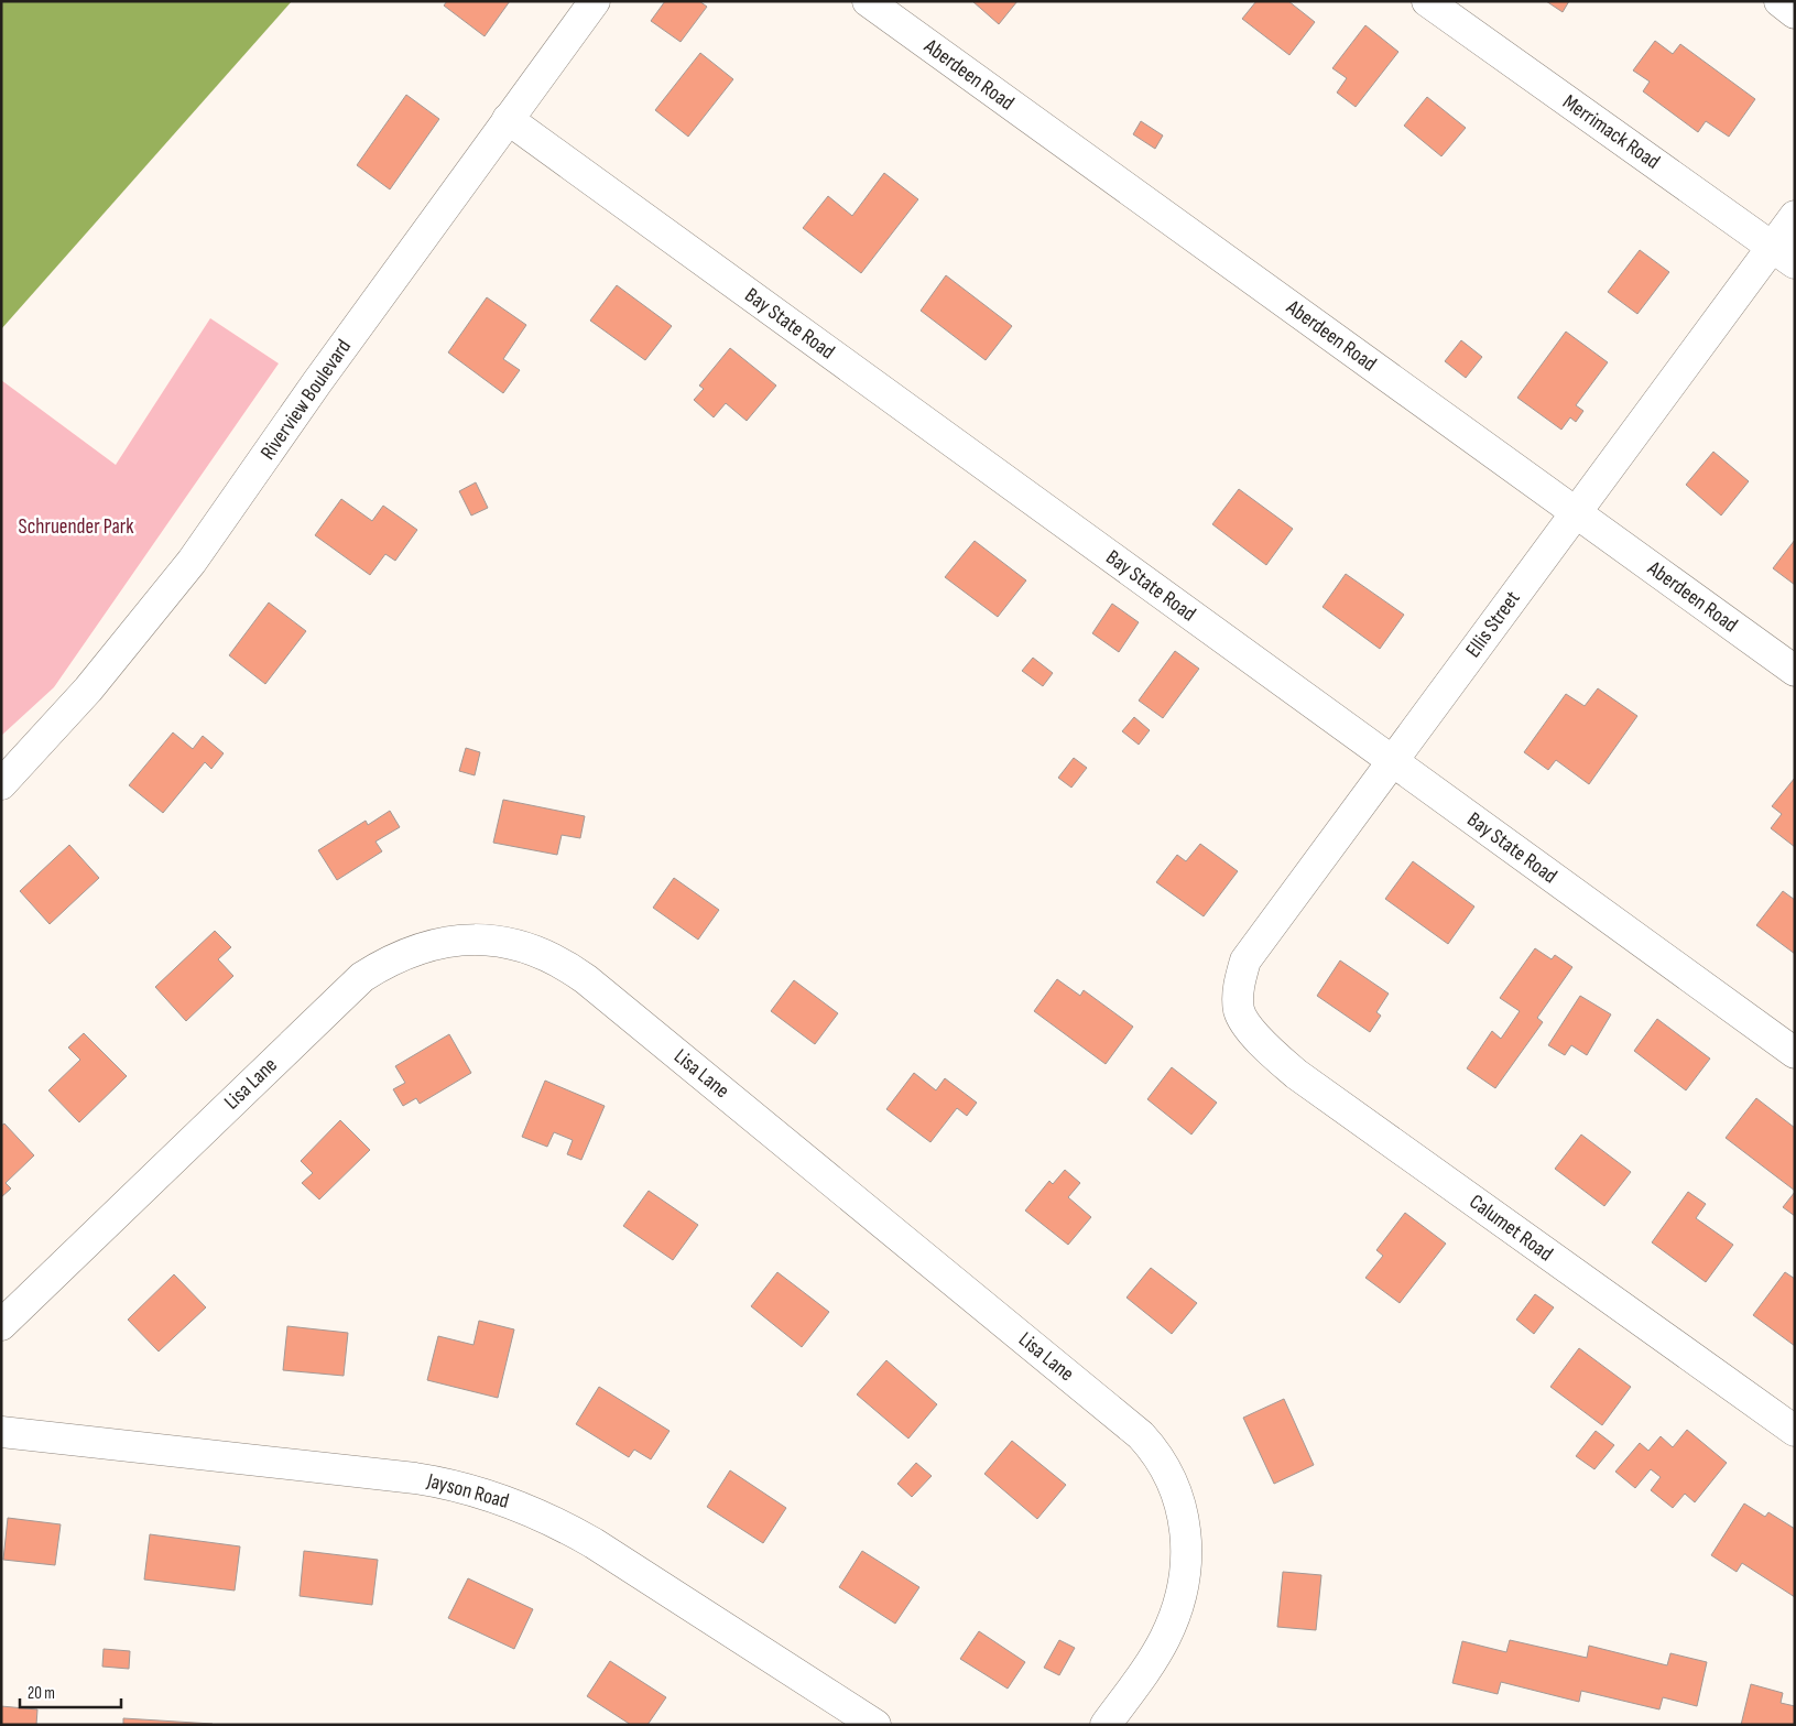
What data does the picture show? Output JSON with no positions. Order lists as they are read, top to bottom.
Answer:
{
  "streets": {
    "street": [
      "Aberdeen Road",
      "Merrimack Road",
      "Bay State Road",
      "Riverview Boulevard",
      "Ellis Street",
      "Lisa Lane",
      "Calumet Road",
      "Jayson Road"
    ]
  },
  "crossings": [
    ["Aberdeen Road", "Ellis Street"],
    ["Merrimack Road", "Ellis Street"],
    ["Bay State Road", "Riverview Boulevard"],
    ["Bay State Road", "Ellis Street"],
    ["Ellis Street", "Calumet Road"]
  ],
  "parks": ["Schruender Park"],
  "scale_bar": "20 m"
}
